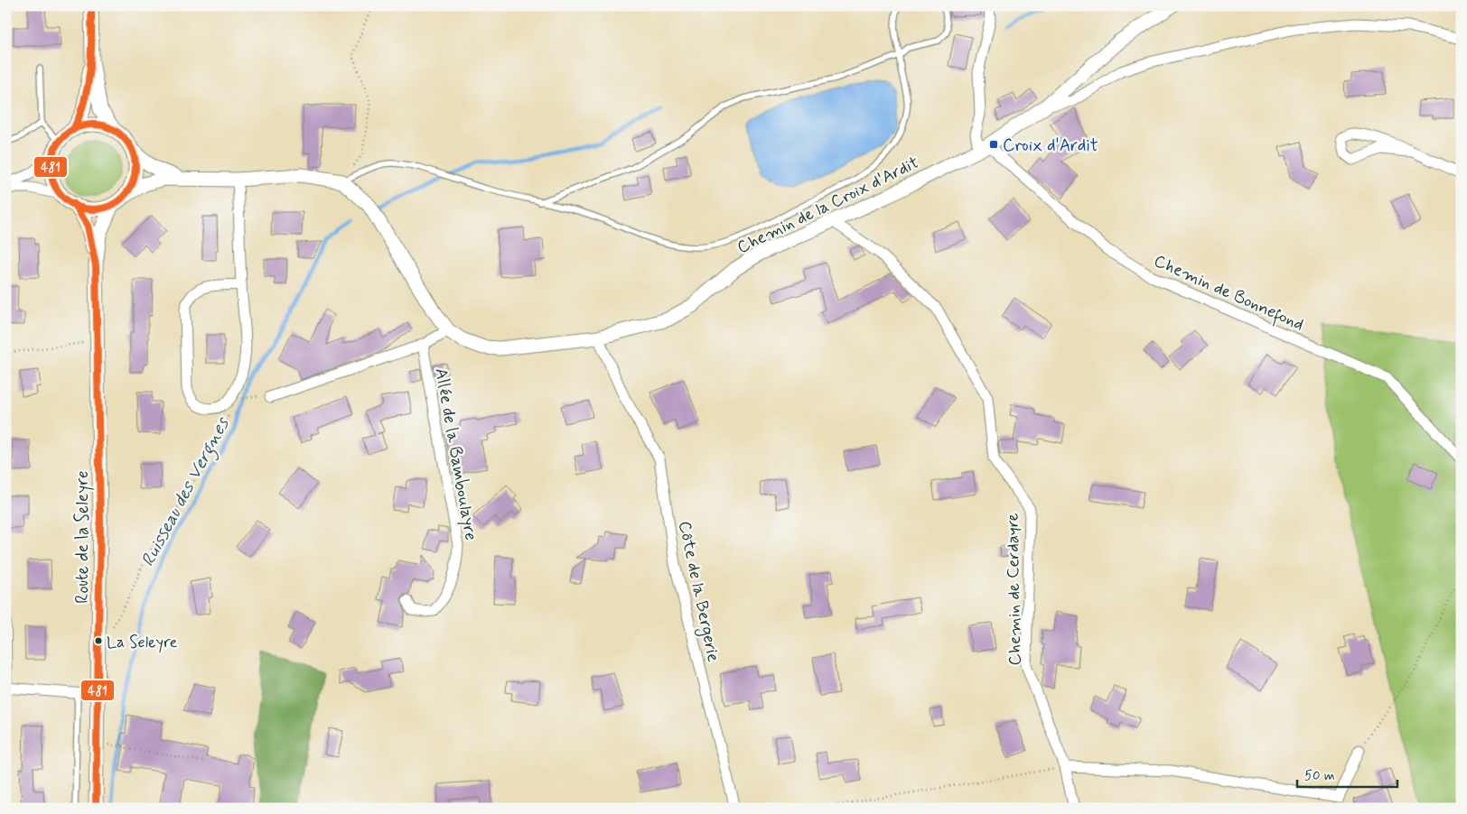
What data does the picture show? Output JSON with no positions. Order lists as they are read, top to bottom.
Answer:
{
  "streets": {
    "street": [
      "Chemin de la Croix d'Ardit",
      "Chemin de Bonnefond",
      "Allée de la Bamboulayre",
      "Route de la Seleyre",
      "Chemin de Cerdayre",
      "Côte de la Bergerie"
    ]
  },
  "crossings": [
    ["Chemin de la Croix d'Ardit", "Chemin de Bonnefond"],
    ["Chemin de la Croix d'Ardit", "Allée de la Bamboulayre"],
    ["Chemin de la Croix d'Ardit", "Chemin de Cerdayre"],
    ["Chemin de la Croix d'Ardit", "Côte de la Bergerie"]
  ],
  "water": ["Ruisseau des Vergnes"],
  "places": {
    "transit": ["Croix d'Ardit"],
    "other": ["La Seleyre"]
  },
  "lines": ["transit line 481"],
  "scale_bar": "50 m"
}
